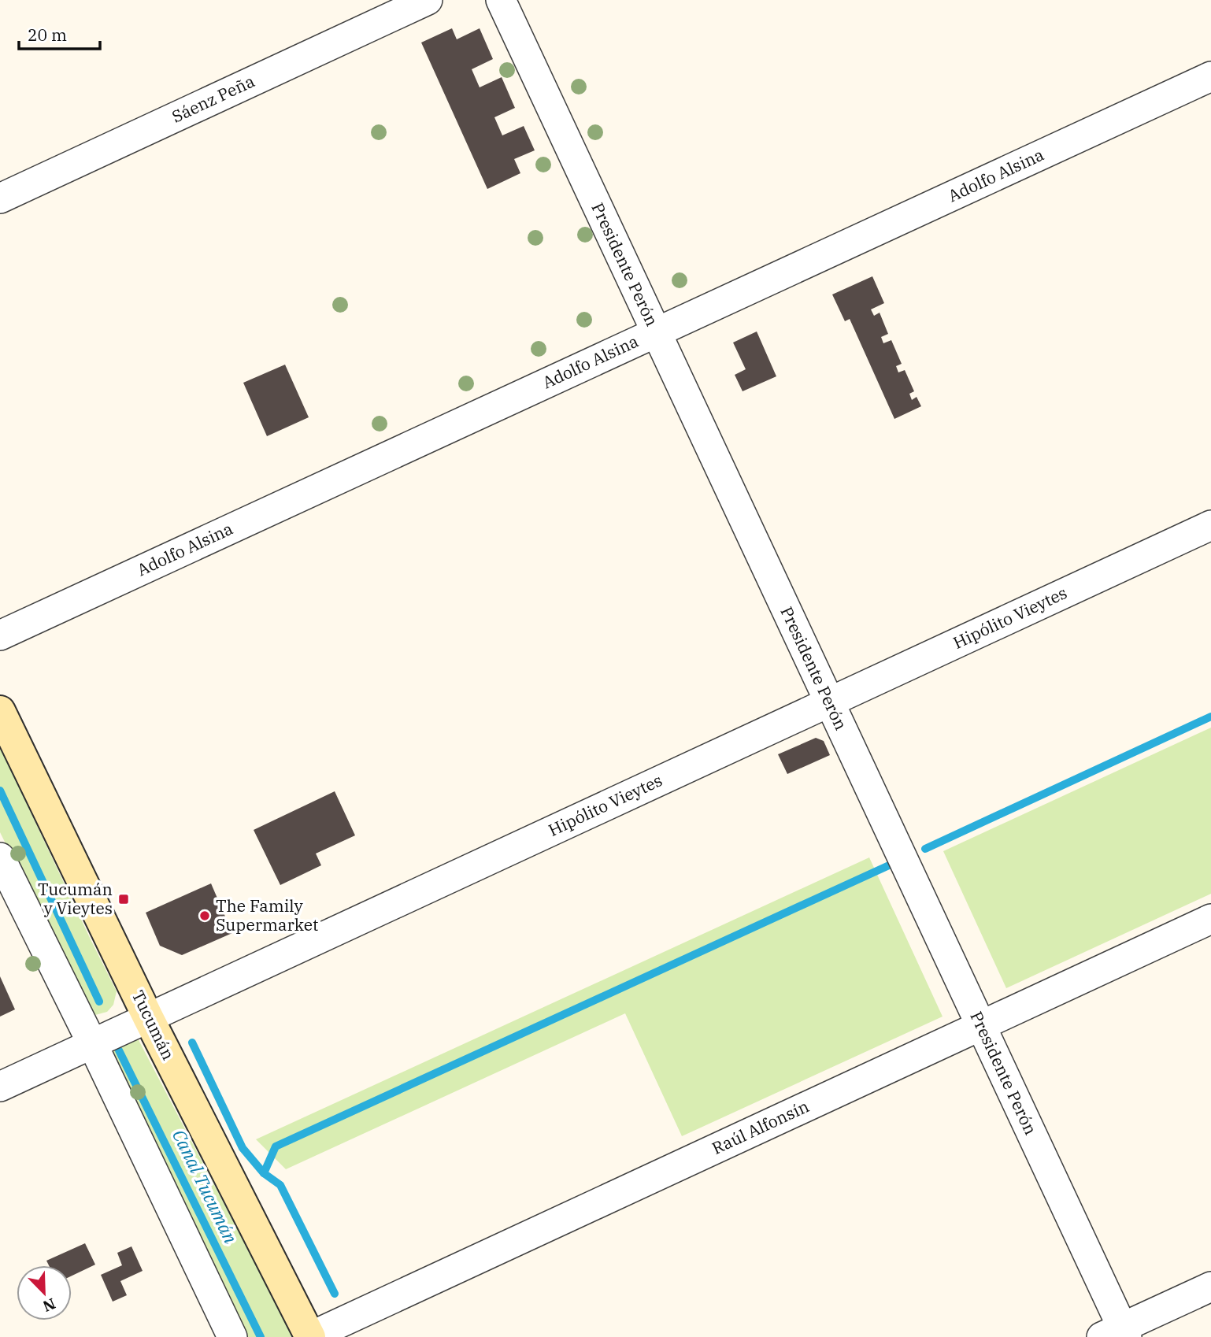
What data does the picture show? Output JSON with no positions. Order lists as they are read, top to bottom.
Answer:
{
  "streets": {
    "main road": ["Tucumán"],
    "street": [
      "Sáenz Peña",
      "Adolfo Alsina",
      "Presidente Perón",
      "Hipólito Vieytes",
      "Raúl Alfonsín"
    ]
  },
  "crossings": [
    ["Adolfo Alsina", "Presidente Perón"],
    ["Presidente Perón", "Hipólito Vieytes"],
    ["Presidente Perón", "Raúl Alfonsín"],
    ["Hipólito Vieytes", "Tucumán"],
    ["Tucumán", "Raúl Alfonsín"]
  ],
  "water": ["Canal Tucumán"],
  "places": {
    "transit": ["Tucumán y Vieytes"],
    "other": ["The Family Supermarket"]
  },
  "scale_bar": "20 m",
  "north": "bottom right"
}
